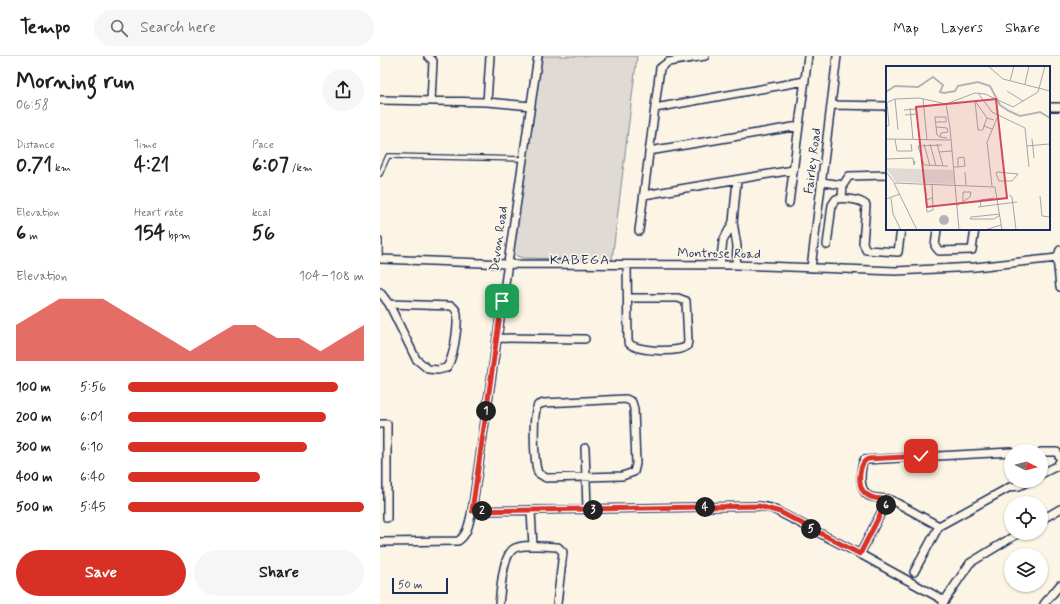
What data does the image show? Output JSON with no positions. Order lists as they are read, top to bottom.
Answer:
{
  "streets": {
    "street": ["Fairley Road", "Devon Road", "Montrose Road"]
  },
  "crossings": [
    ["Fairley Road", "Montrose Road"],
    ["Devon Road", "Montrose Road"]
  ],
  "districts": ["KABEGA"],
  "scale_bar": "50 m",
  "north": "right",
  "page": {
    "header": "Tempo",
    "search": "Search here",
    "nav": ["Map", "Layers", "Share"],
    "heading": ["Morning run", "06:58"],
    "stats": [
      ["Distance", "0.71 km"],
      ["Time", "4:21"],
      ["Pace", "6:07 /km"],
      ["Elevation", "6 m"],
      ["Heart rate", "154 bpm"],
      ["kcal", "56"]
    ],
    "chart": ["Elevation", "104–108 m"],
    "list": [
      {
        "name": "100 m",
        "note": "5:56"
      },
      {
        "name": "200 m",
        "note": "6:01"
      },
      {
        "name": "300 m",
        "note": "6:10"
      },
      {
        "name": "400 m",
        "note": "6:40"
      },
      {
        "name": "500 m",
        "note": "5:45"
      }
    ],
    "pins": [
      "1",
      "6",
      "4",
      "3",
      "2",
      "5"
    ],
    "buttons": ["Save", "Share"],
    "scale": "50 m"
  }
}
